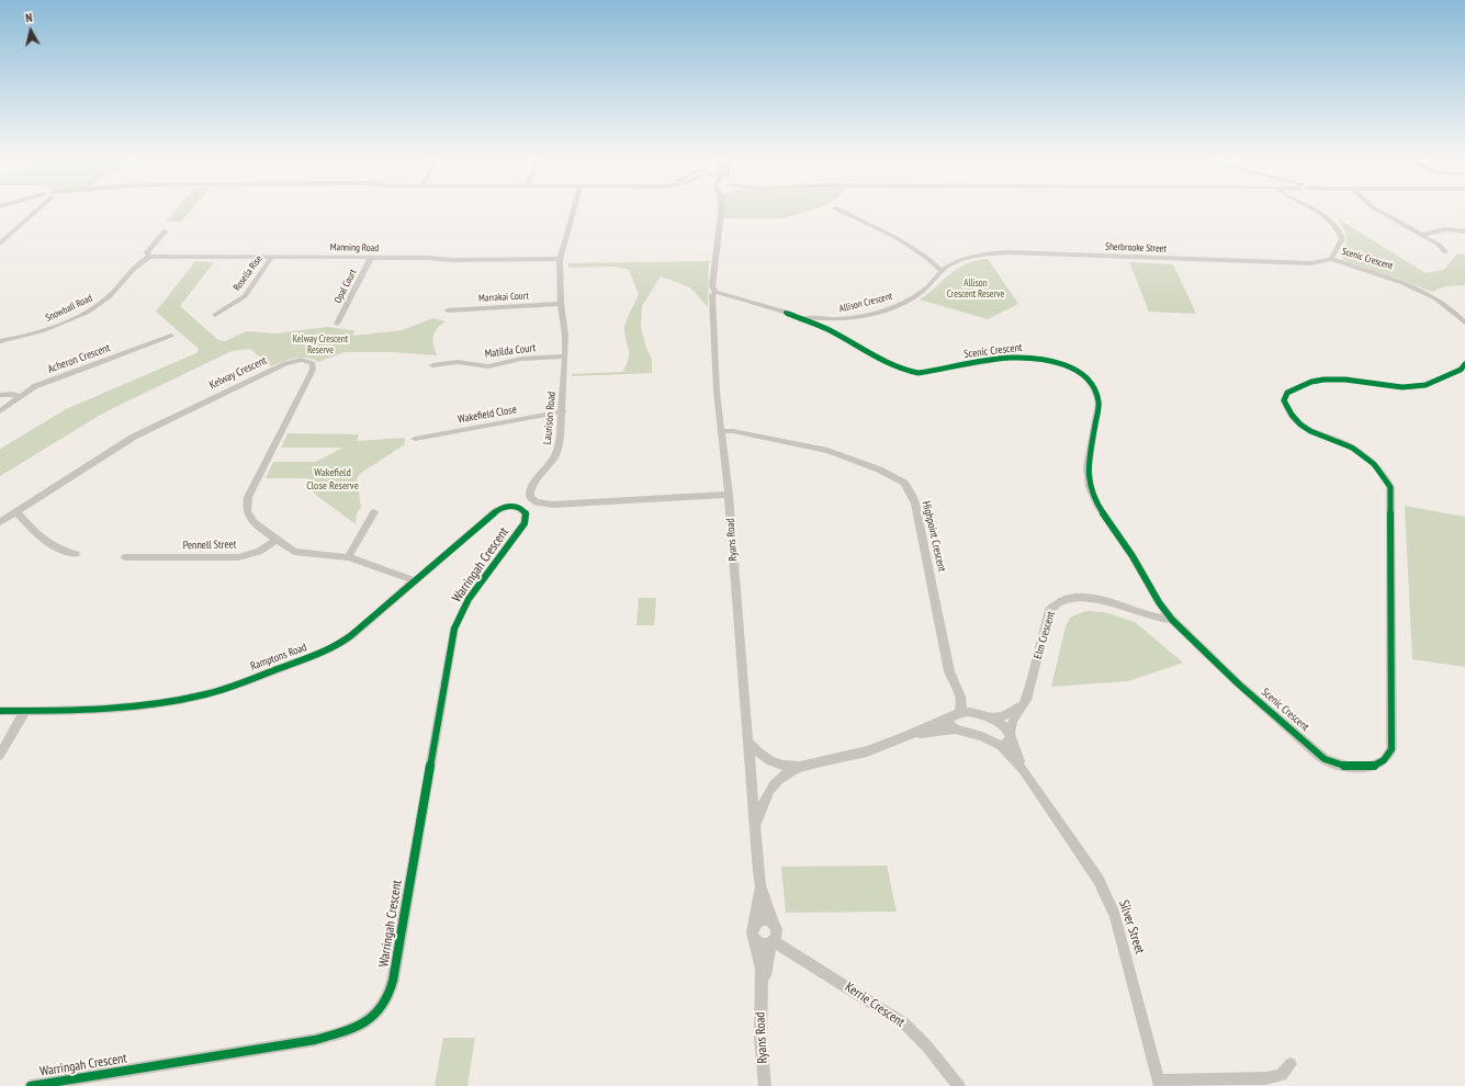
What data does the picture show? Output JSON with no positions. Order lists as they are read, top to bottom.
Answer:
{
  "streets": {
    "street": [
      "Manning Road",
      "Sherbrooke Street",
      "Scenic Crescent",
      "Rosella Rise",
      "Opal Court",
      "Marrakai Court",
      "Allison Crescent",
      "Snowball Road",
      "Matilda Court",
      "Acheron Crescent",
      "Kelway Crescent",
      "Wakefield Close",
      "Laurison Road",
      "Highpoint Crescent",
      "Ryans Road",
      "Pennell Street",
      "Warringah Crescent",
      "Elm Crescent",
      "Ramptons Road",
      "Silver Street",
      "Kerrie Crescent"
    ]
  },
  "crossings": [
    ["Manning Road", "Rosella Rise"],
    ["Manning Road", "Opal Court"],
    ["Manning Road", "Snowball Road"],
    ["Manning Road", "Laurison Road"],
    ["Sherbrooke Street", "Scenic Crescent"],
    ["Sherbrooke Street", "Allison Crescent"],
    ["Scenic Crescent", "Allison Crescent"],
    ["Scenic Crescent", "Elm Crescent"],
    ["Marrakai Court", "Laurison Road"],
    ["Allison Crescent", "Ryans Road"],
    ["Matilda Court", "Laurison Road"],
    ["Kelway Crescent", "Pennell Street"],
    ["Wakefield Close", "Laurison Road"],
    ["Laurison Road", "Ryans Road"],
    ["Highpoint Crescent", "Ryans Road"],
    ["Ryans Road", "Kerrie Crescent"],
    ["Warringah Crescent", "Ramptons Road"],
    ["Elm Crescent", "Silver Street"]
  ],
  "parks": ["Allison Crescent Reserve", "Kelway Crescent Reserve", "Wakefield Close Reserve"],
  "north": "top"
}
